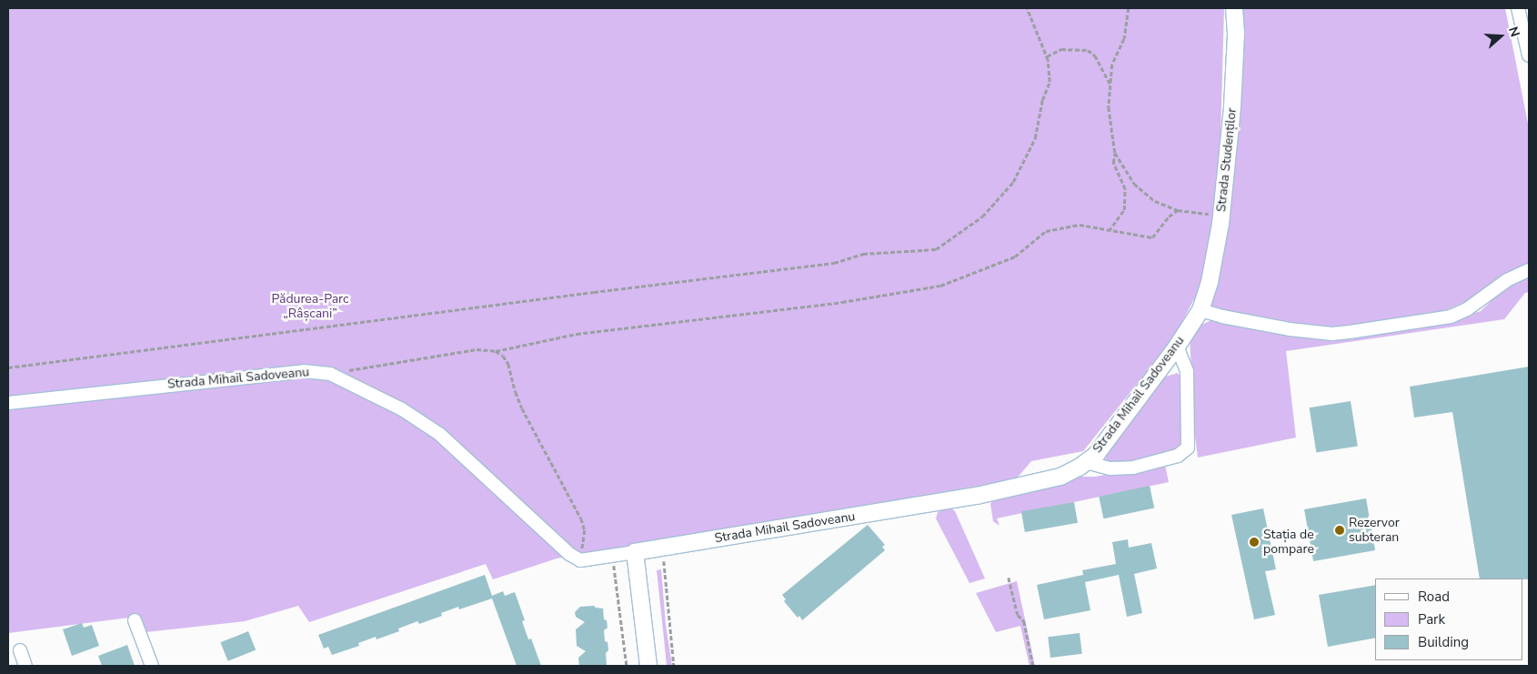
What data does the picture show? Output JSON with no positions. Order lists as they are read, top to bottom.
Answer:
{
  "streets": {
    "main road": ["Strada Studenților", "Strada Mihail Sadoveanu"]
  },
  "crossings": [
    ["Strada Studenților", "Strada Mihail Sadoveanu"]
  ],
  "parks": ["Pădurea-Parc „Râșcani”"],
  "places": ["Rezervor subteran", "Stația de pompare"],
  "legend": ["Road", "Park", "Building"],
  "north": "right"
}
